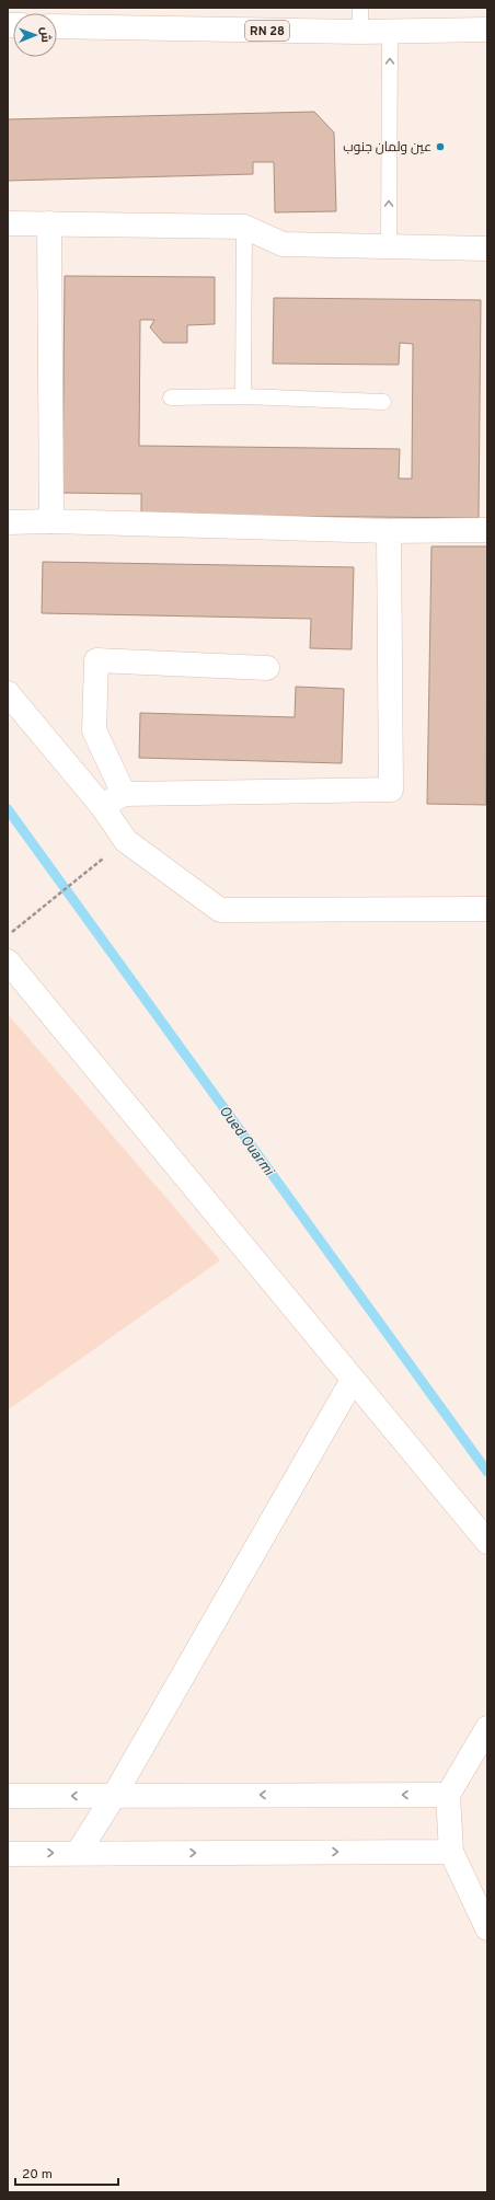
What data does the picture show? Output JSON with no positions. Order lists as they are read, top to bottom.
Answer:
{
  "streets": {
    "street": ["RN 28"]
  },
  "water": ["Oued Ouarmi"],
  "places": ["عين ولمان جنوب"],
  "scale_bar": "20 m",
  "north": "right"
}
